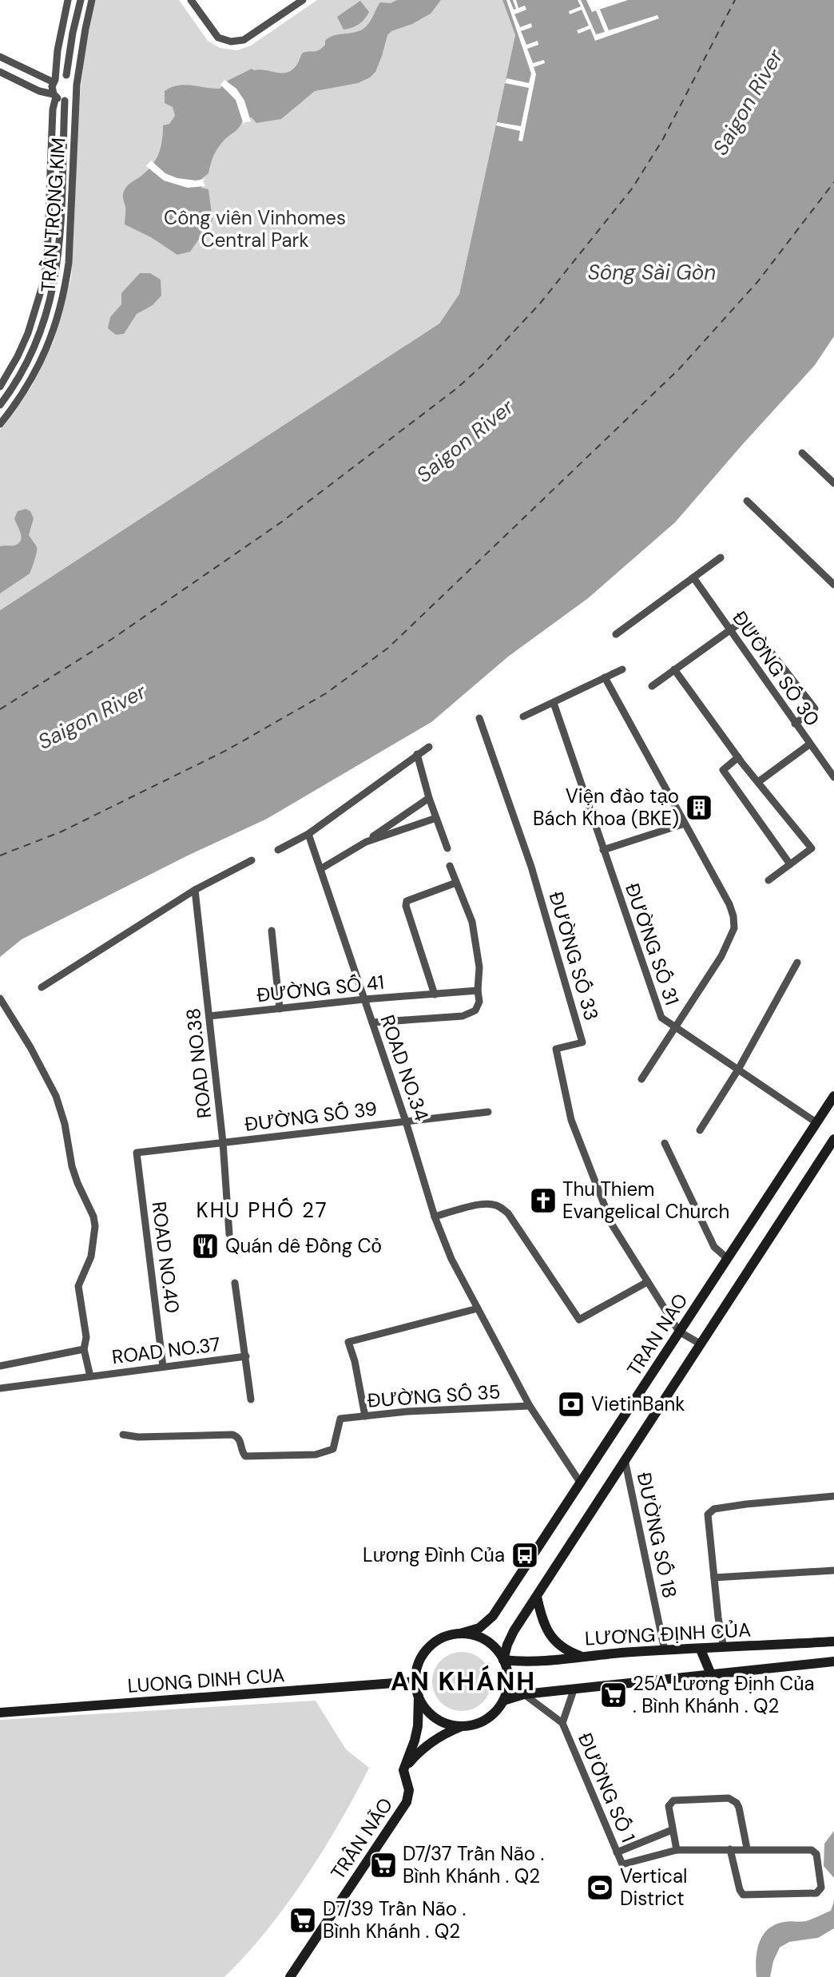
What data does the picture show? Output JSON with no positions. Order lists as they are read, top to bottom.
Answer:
{
  "streets": {
    "main road": [
      "TRAN NAO",
      "LƯƠNG ĐỊNH CỦA",
      "LUONG DINH CUA",
      "TRẦN NÃO"
    ],
    "street": [
      "TRẦN TRỌNG KIM",
      "ĐƯỜNG SỐ 30",
      "ĐƯỜNG SỐ 31",
      "ĐƯỜNG SỐ 33",
      "ĐƯỜNG SỐ 41",
      "ROAD NO.38",
      "ROAD NO.34",
      "ĐƯỜNG SỐ 39",
      "ROAD NO.40",
      "ROAD NO.37",
      "ĐƯỜNG SỐ 35",
      "ĐƯỜNG SỐ 18",
      "ĐƯỜNG SỐ 1"
    ]
  },
  "crossings": [
    ["ĐƯỜNG SỐ 31", "TRAN NAO"],
    ["ĐƯỜNG SỐ 33", "TRAN NAO"],
    ["ĐƯỜNG SỐ 41", "ROAD NO.38"],
    ["ĐƯỜNG SỐ 41", "ROAD NO.34"],
    ["ROAD NO.38", "ĐƯỜNG SỐ 39"],
    ["ROAD NO.34", "ĐƯỜNG SỐ 39"],
    ["ROAD NO.34", "TRAN NAO"],
    ["ROAD NO.34", "ĐƯỜNG SỐ 35"],
    ["ĐƯỜNG SỐ 39", "ROAD NO.40"],
    ["ROAD NO.40", "ROAD NO.37"],
    ["TRAN NAO", "ĐƯỜNG SỐ 18"],
    ["TRAN NAO", "LƯƠNG ĐỊNH CỦA"],
    ["TRAN NAO", "LUONG DINH CUA"],
    ["TRAN NAO", "TRẦN NÃO"],
    ["ĐƯỜNG SỐ 18", "LƯƠNG ĐỊNH CỦA"],
    ["LƯƠNG ĐỊNH CỦA", "LUONG DINH CUA"],
    ["LƯƠNG ĐỊNH CỦA", "TRẦN NÃO"],
    ["LUONG DINH CUA", "TRẦN NÃO"]
  ],
  "districts": ["KHU PHỐ 27", "AN KHÁNH"],
  "water": ["Saigon River", "Sông Sài Gòn"],
  "parks": ["Công viên Vinhomes Central Park"],
  "places": {
    "building": ["Viện đào tạo Bách Khoa (BKE)"],
    "church": ["Thu Thiem Evangelical Church"],
    "restaurant": ["Quán dê Đồng Cỏ"],
    "bank": ["VietinBank"],
    "bus stop": ["Lương Đình Của"],
    "supermarket": ["25A Lương Định Của . Bình Khánh . Q2", "D7/37 Trần Não . Bình Khánh . Q2", "D7/39 Trần Não . Bình Khánh . Q2"],
    "sports": ["Vertical District"]
  }
}
